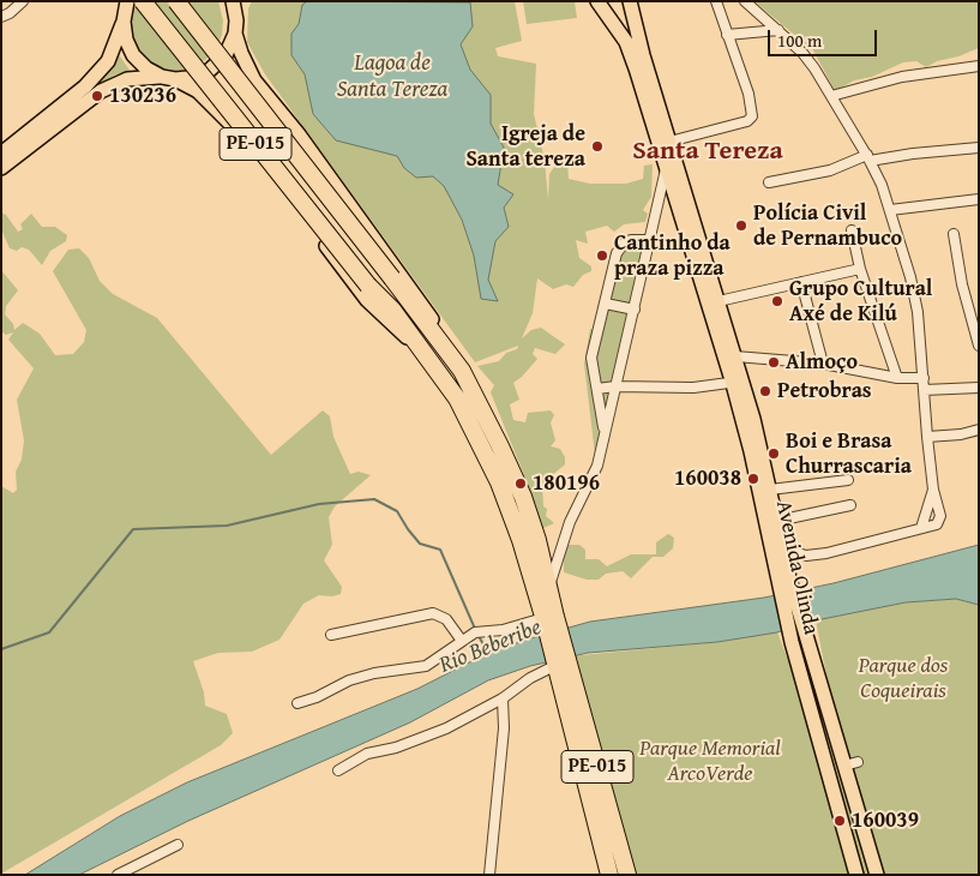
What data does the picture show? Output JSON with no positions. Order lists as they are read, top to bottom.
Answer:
{
  "streets": {
    "highway": ["PE-015"],
    "main road": ["Avenida Olinda"]
  },
  "districts": ["Santa Tereza"],
  "water": ["Lagoa de Santa Tereza", "Rio Beberibe"],
  "parks": ["Parque dos Coqueirais", "Parque Memorial ArcoVerde"],
  "places": [
    "130236",
    "Igreja de Santa tereza",
    "Polícia Civil de Pernambuco",
    "Cantinho da praza pizza",
    "Grupo Cultural Axé de Kilú",
    "Almoço",
    "Petrobras",
    "Boi e Brasa Churrascaria",
    "160038",
    "180196",
    "160039"
  ],
  "scale_bar": "100 m"
}
